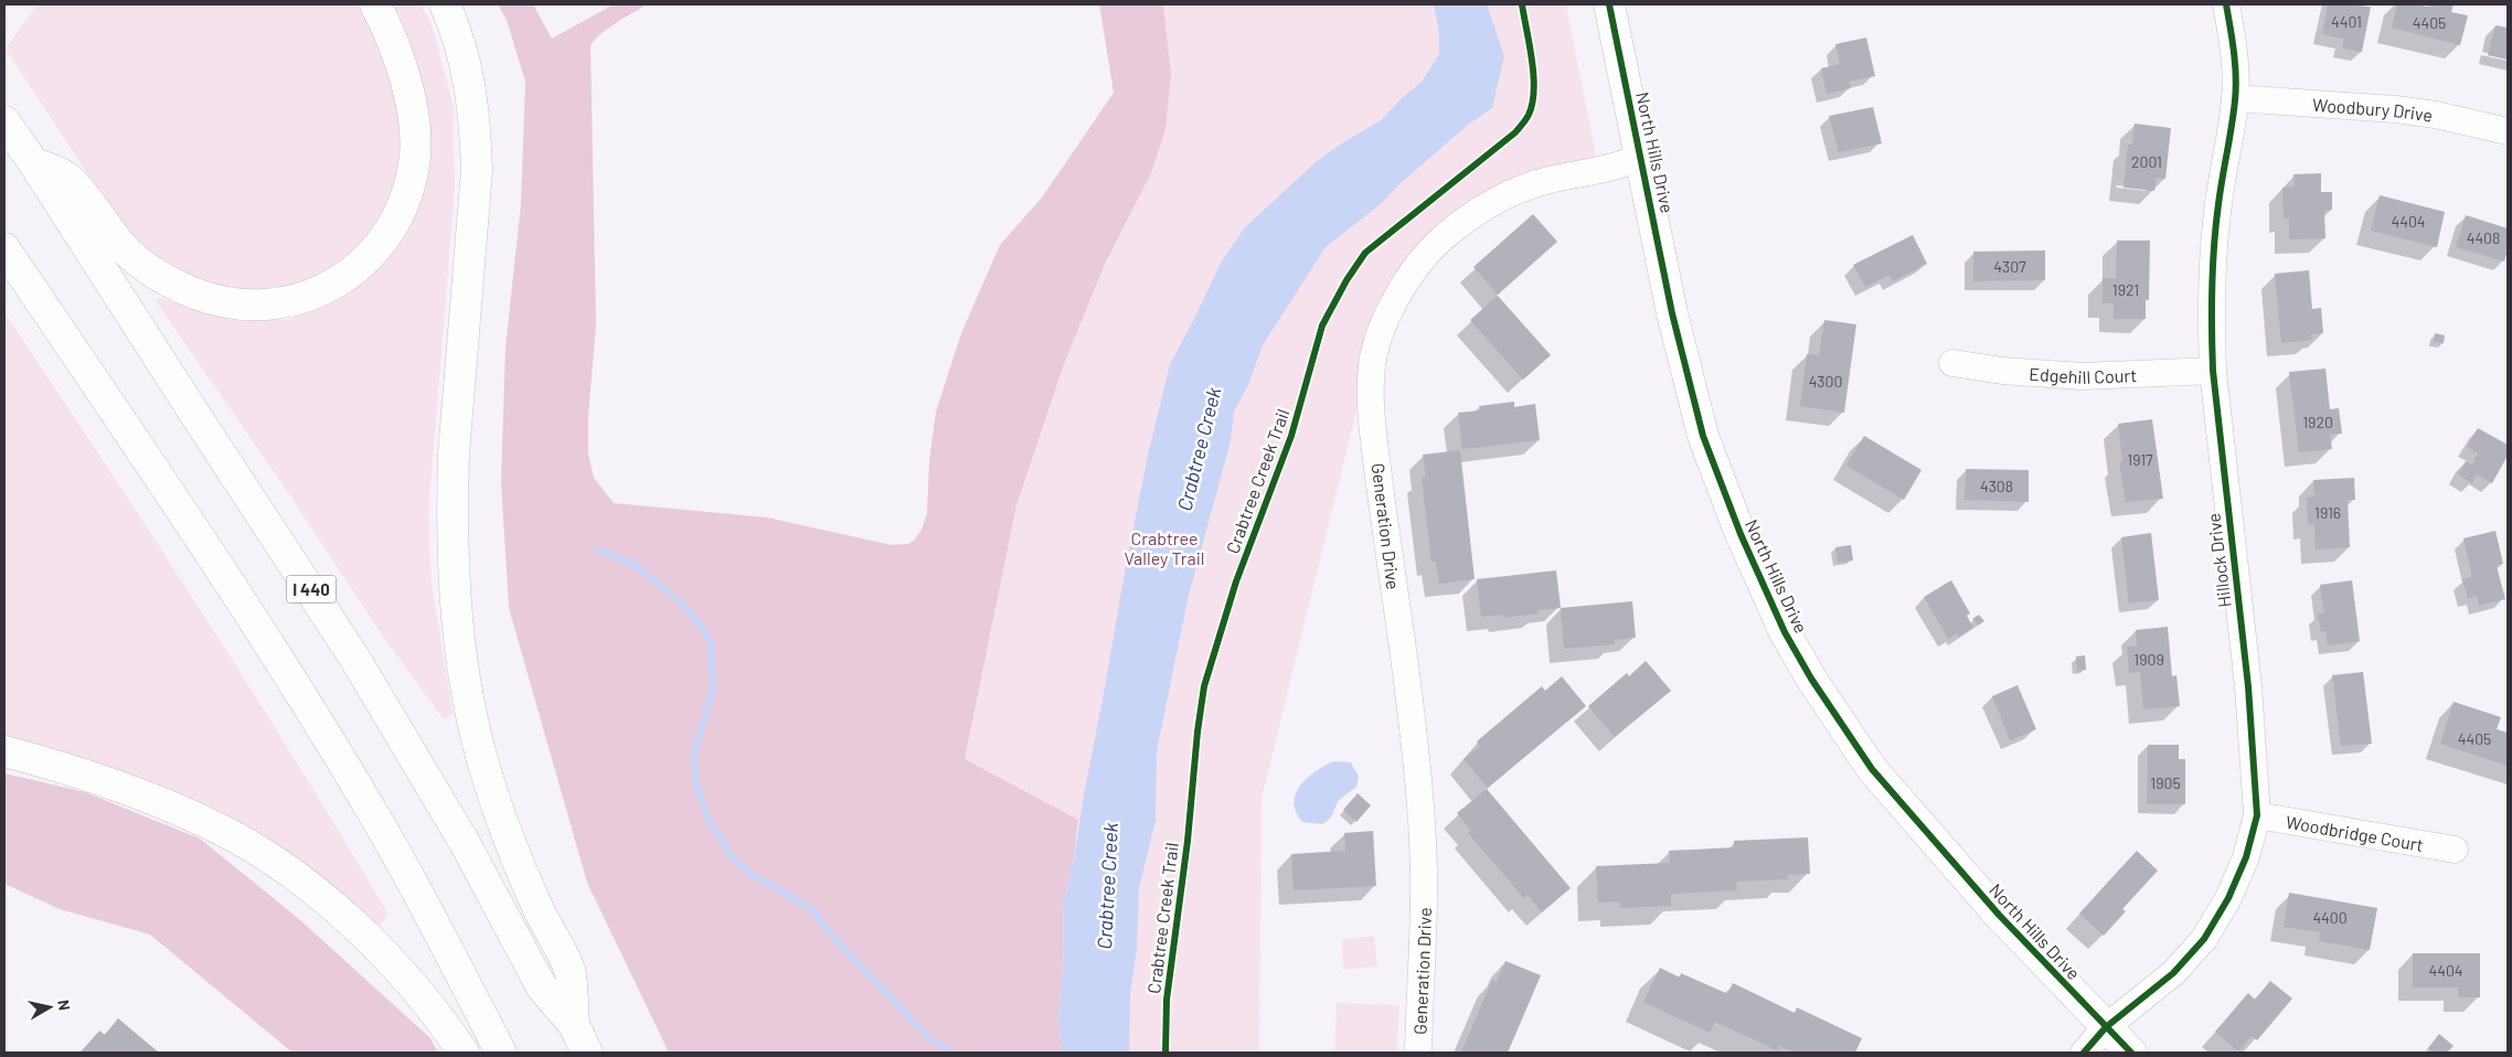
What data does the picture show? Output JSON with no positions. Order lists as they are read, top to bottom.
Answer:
{
  "streets": {
    "main road": ["North Hills Drive", "I 440"],
    "street": [
      "Woodbury Drive",
      "Edgehill Court",
      "Generation Drive",
      "Hillock Drive",
      "Woodbridge Court"
    ],
    "cycle path": ["Crabtree Creek Trail"]
  },
  "crossings": [
    ["Woodbury Drive", "Hillock Drive"],
    ["North Hills Drive", "Generation Drive"],
    ["North Hills Drive", "Hillock Drive"],
    ["Edgehill Court", "Hillock Drive"],
    ["Hillock Drive", "Woodbridge Court"]
  ],
  "water": ["Crabtree Creek"],
  "parks": ["Crabtree Valley Trail"],
  "house_numbers": [
    "4401",
    "4405",
    "2001",
    "4404",
    "4408",
    "4307",
    "1921",
    "4300",
    "1920",
    "1917",
    "4308",
    "1916",
    "1909",
    "4405",
    "1905",
    "4400",
    "4404"
  ],
  "north": "right"
}
